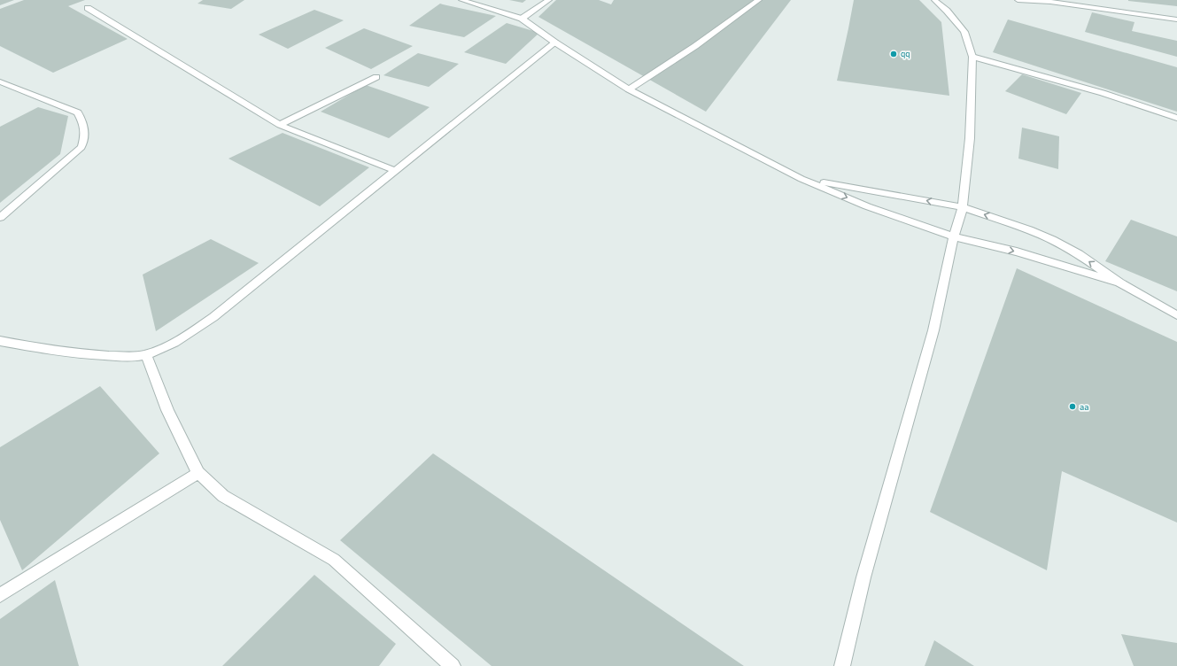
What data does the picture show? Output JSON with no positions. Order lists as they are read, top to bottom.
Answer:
{
  "places": ["qq", "aa"]
}
